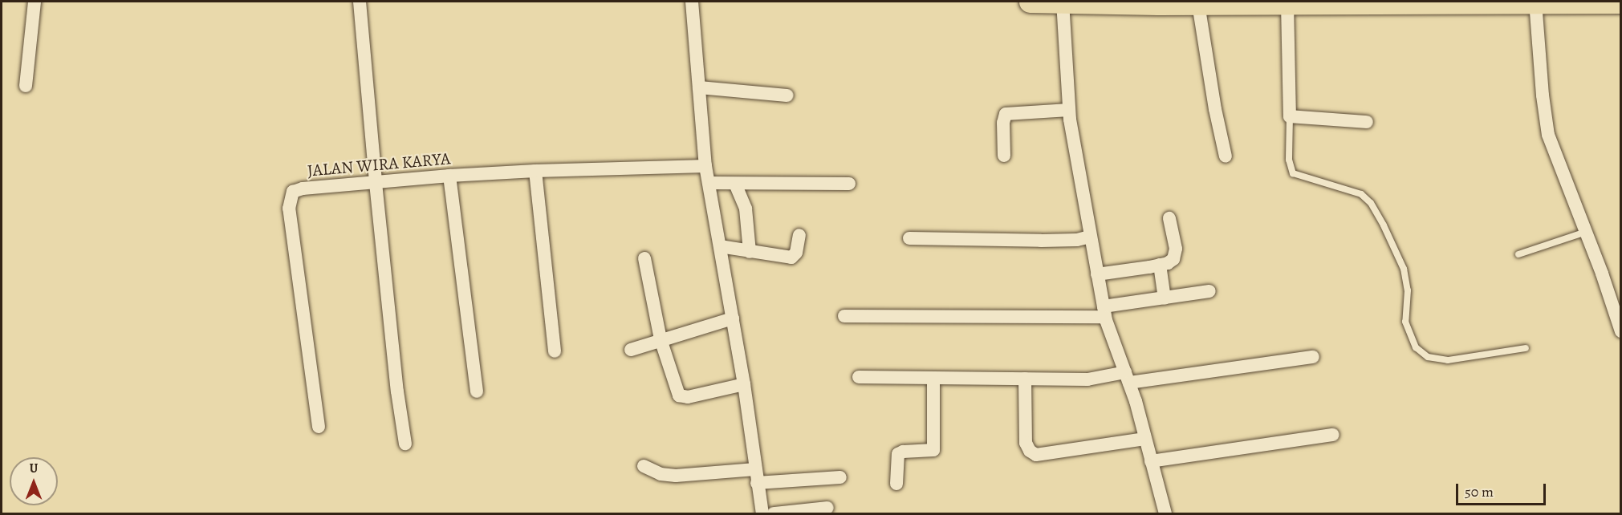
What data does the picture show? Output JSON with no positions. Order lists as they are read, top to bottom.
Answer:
{
  "streets": {
    "street": ["JALAN WIRA KARYA"]
  },
  "scale_bar": "50 m",
  "north": "top"
}
